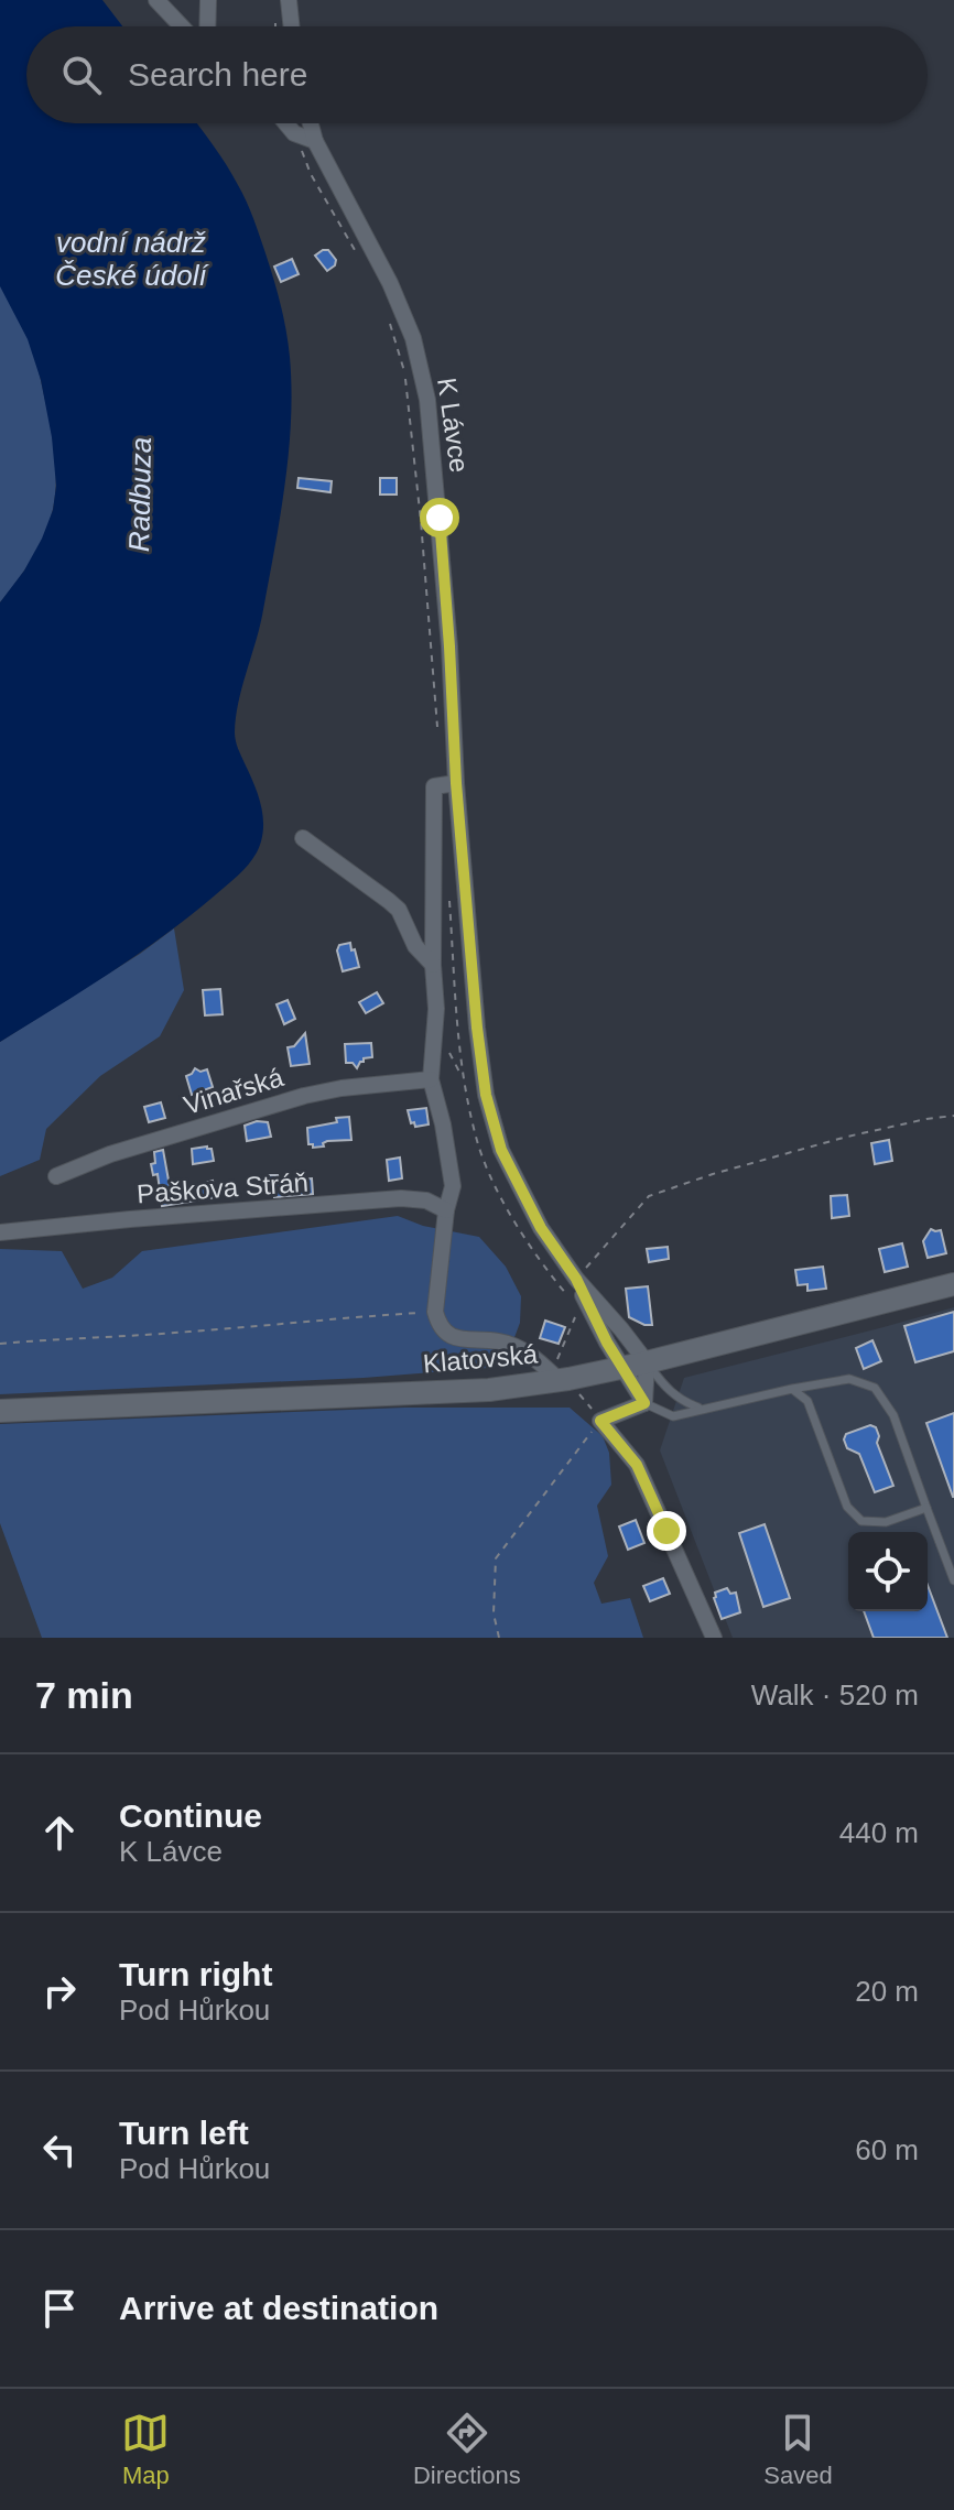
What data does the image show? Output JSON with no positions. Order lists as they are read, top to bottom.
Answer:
{
  "streets": {
    "main road": ["Klatovská"],
    "street": ["K Lávce", "Vinařská", "Paškova Stráň"]
  },
  "crossings": [
    ["K Lávce", "Klatovská"]
  ],
  "water": ["vodní nádrž České údolí", "Radbuza"],
  "page": {
    "search": "Search here",
    "heading": ["7 min", "Walk · 520 m"],
    "list": [
      ["Continue", "K Lávce", "440 m"],
      ["Turn right", "Pod Hůrkou", "20 m"],
      ["Turn left", "Pod Hůrkou", "60 m"],
      "Arrive at destination"
    ],
    "nav": ["Map", "Directions", "Saved"]
  }
}
